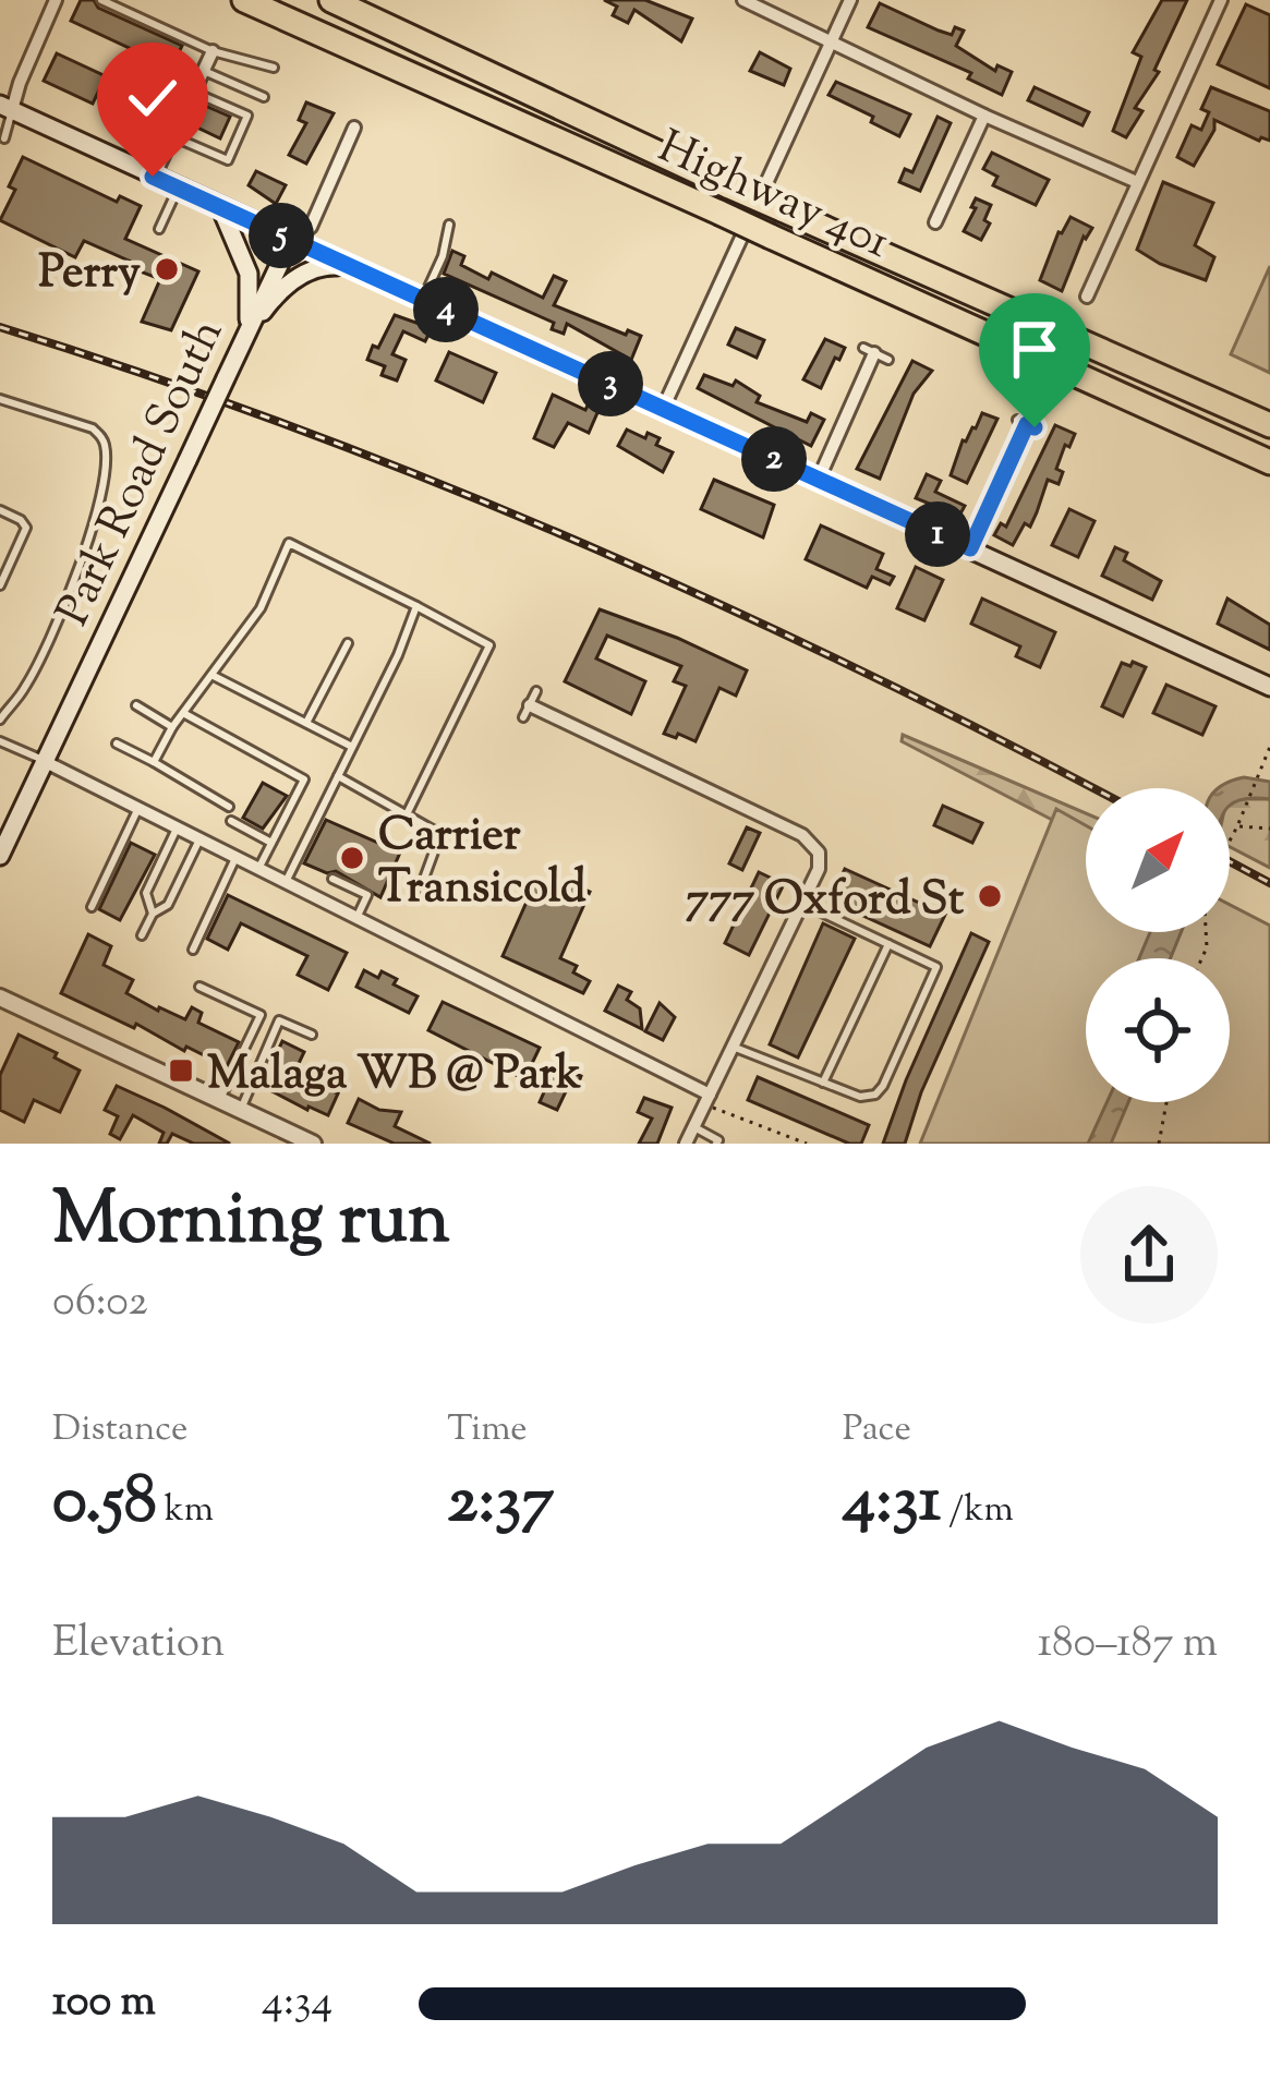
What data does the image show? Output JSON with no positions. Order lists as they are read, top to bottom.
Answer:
{
  "streets": {
    "highway": ["Highway 401"],
    "main road": ["Park Road South"]
  },
  "places": {
    "other": ["Perry", "Carrier Transicold", "777 Oxford St"],
    "transit": ["Malaga WB @ Park"]
  },
  "north": "top right",
  "page": {
    "pins": [
      "5",
      "4",
      "3",
      "2",
      "1"
    ],
    "heading": ["Morning run", "06:02"],
    "stats": [
      ["Distance", "0.58 km"],
      ["Time", "2:37"],
      ["Pace", "4:31 /km"]
    ],
    "chart": ["Elevation", "180–187 m"],
    "list": [
      {
        "name": "100 m",
        "note": "4:34"
      }
    ]
  }
}
